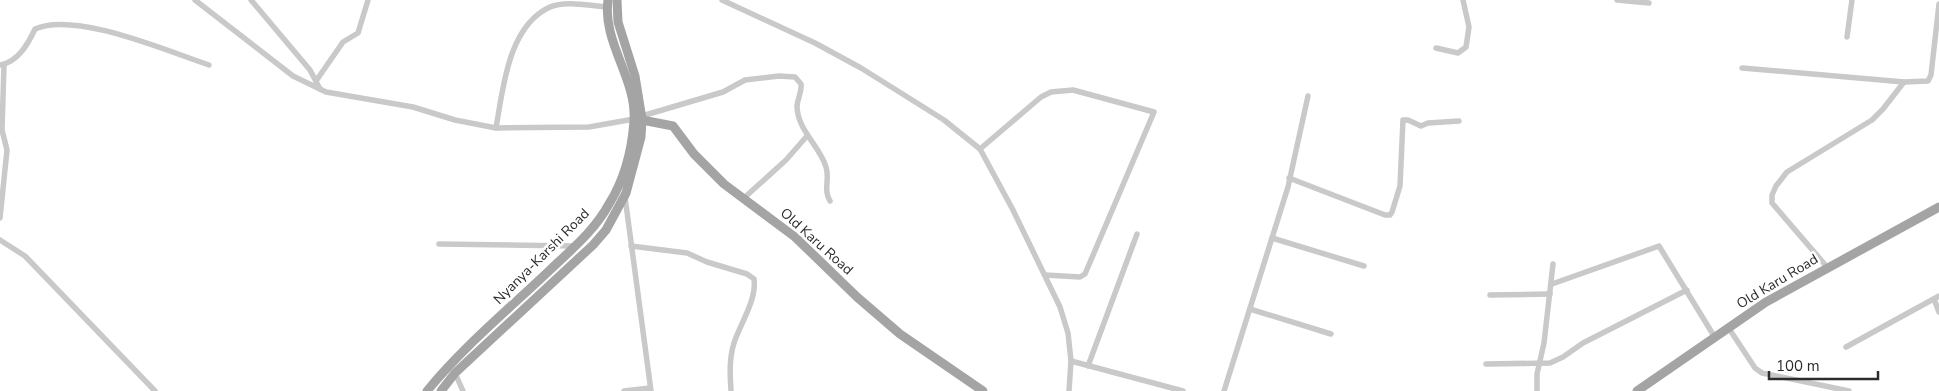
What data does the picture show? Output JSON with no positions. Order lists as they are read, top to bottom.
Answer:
{
  "streets": {
    "main road": ["Old Karu Road", "Nyanya-Karshi Road"]
  },
  "crossings": [
    ["Old Karu Road", "Nyanya-Karshi Road"]
  ],
  "scale_bar": "100 m"
}
